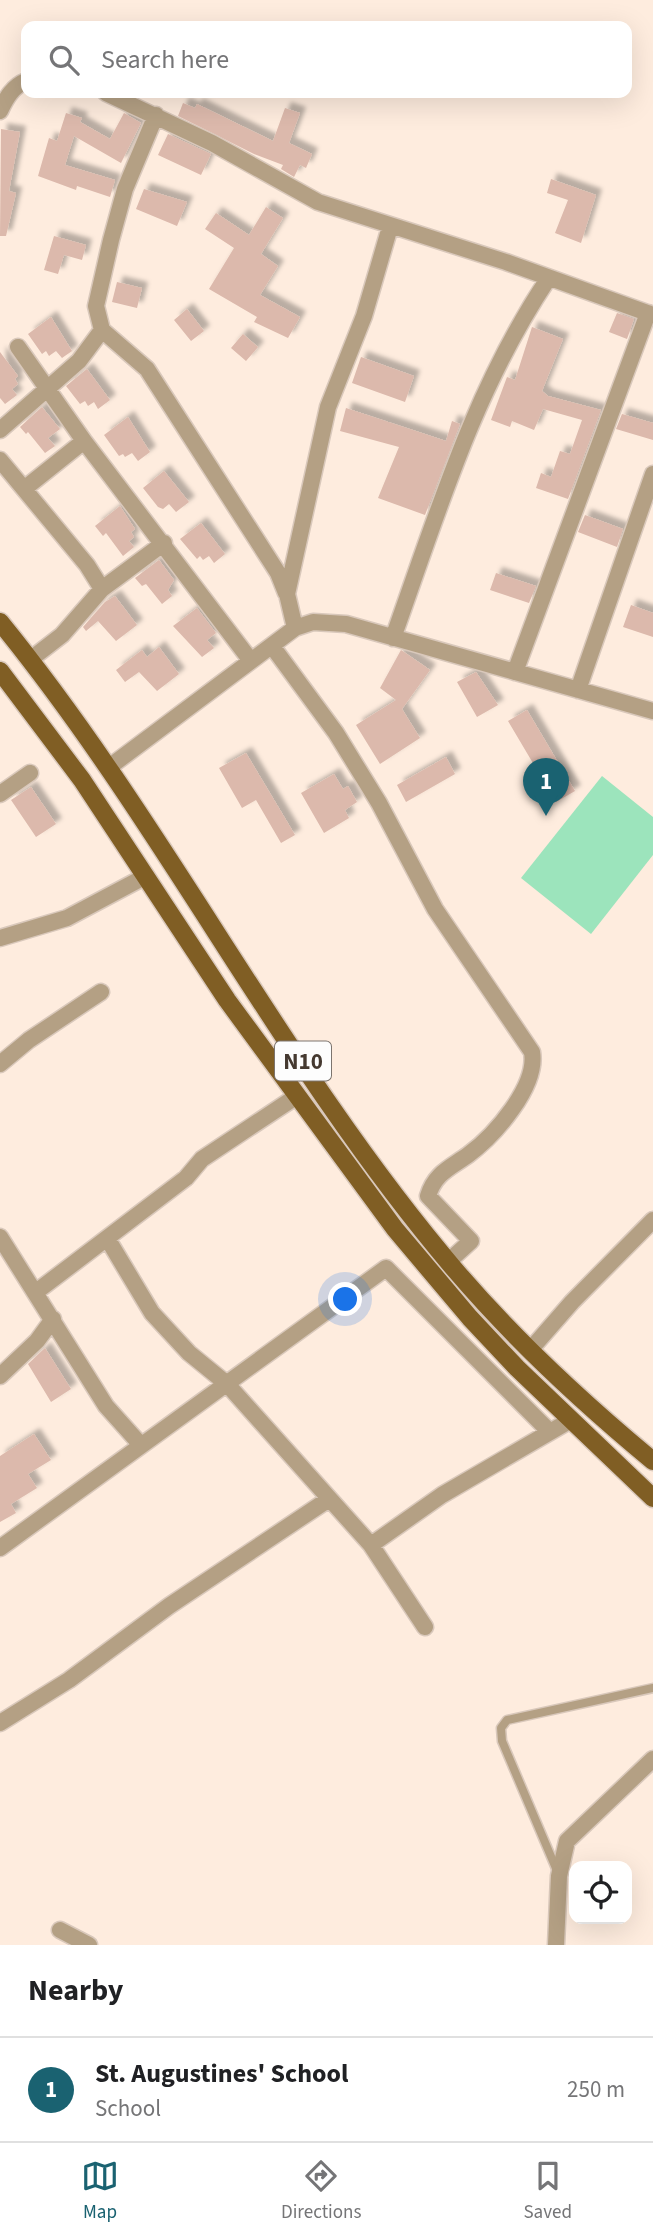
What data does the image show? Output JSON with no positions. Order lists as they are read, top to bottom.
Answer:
{
  "streets": {
    "main road": ["N10"]
  },
  "page": {
    "search": "Search here",
    "pins": "1",
    "heading": "Nearby",
    "list": [
      {
        "mark": "1",
        "name": "St. Augustines' School",
        "note": "School",
        "value": "250 m"
      }
    ],
    "nav": ["Map", "Directions", "Saved"]
  }
}
